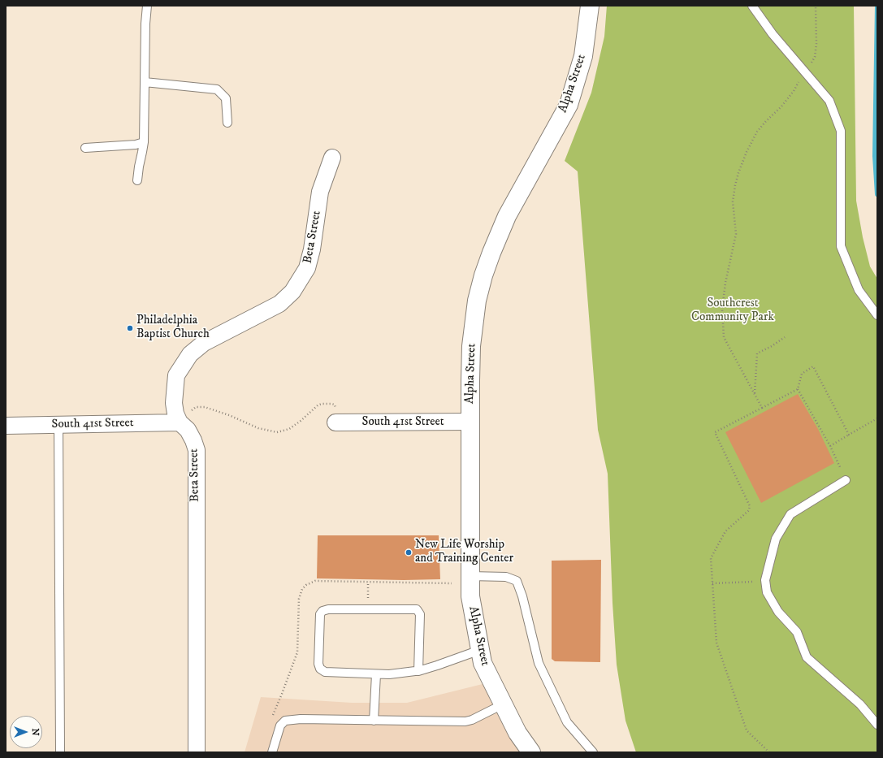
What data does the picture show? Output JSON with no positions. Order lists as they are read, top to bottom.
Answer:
{
  "streets": {
    "street": ["Alpha Street", "Beta Street", "South 41st Street"]
  },
  "crossings": [
    ["Alpha Street", "South 41st Street"],
    ["Beta Street", "South 41st Street"]
  ],
  "parks": ["Southcrest Community Park"],
  "places": ["Philadelphia Baptist Church", "New Life Worship and Training Center"],
  "north": "right"
}
